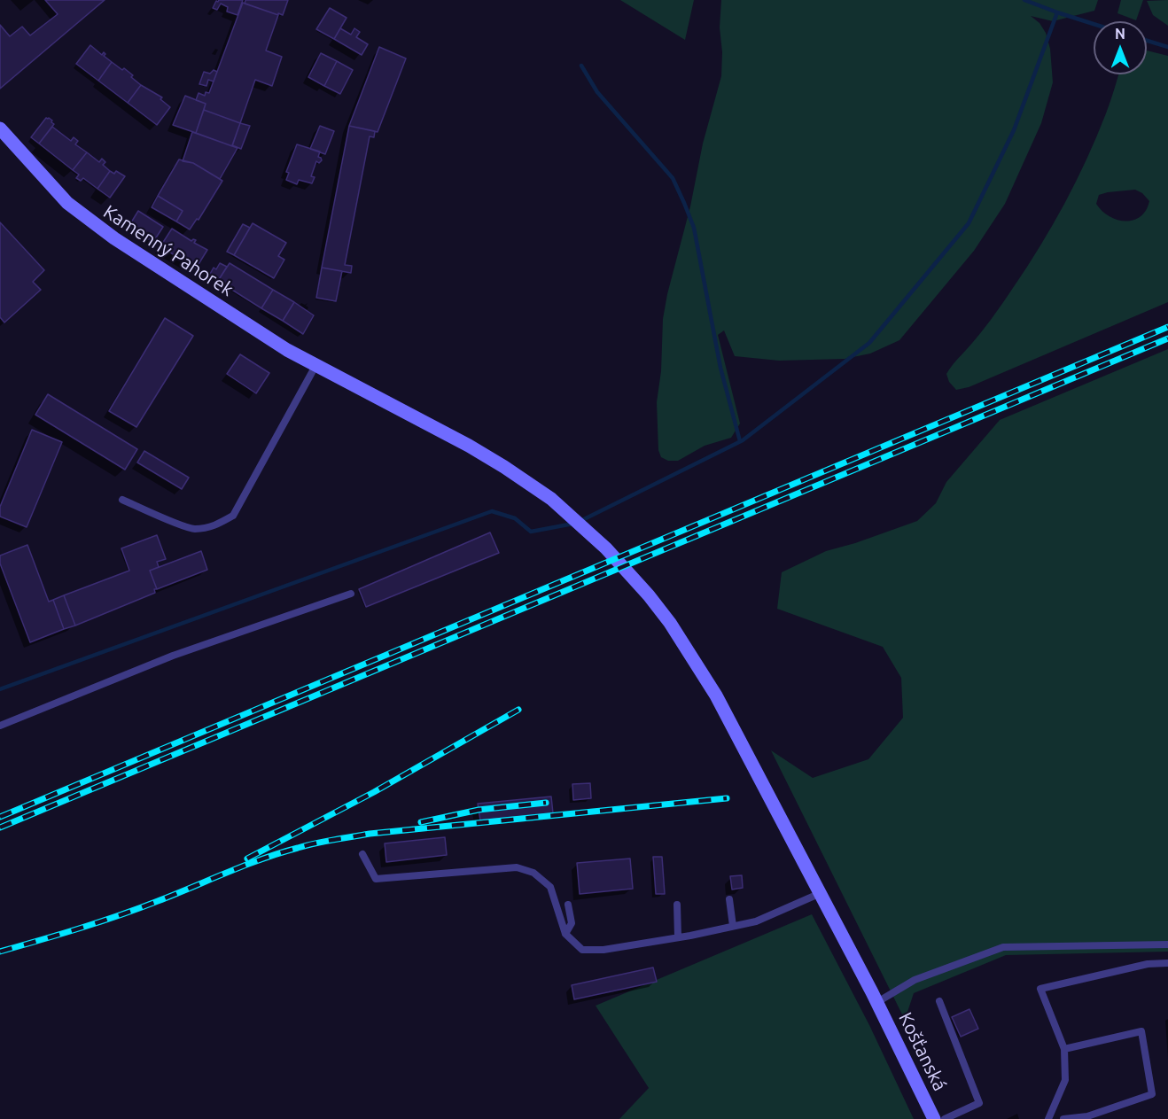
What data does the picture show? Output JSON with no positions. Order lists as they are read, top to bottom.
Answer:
{
  "streets": {
    "street": ["Kamenný Pahorek", "Košťanská"]
  },
  "crossings": [
    ["Kamenný Pahorek", "Košťanská"]
  ],
  "north": "top"
}
